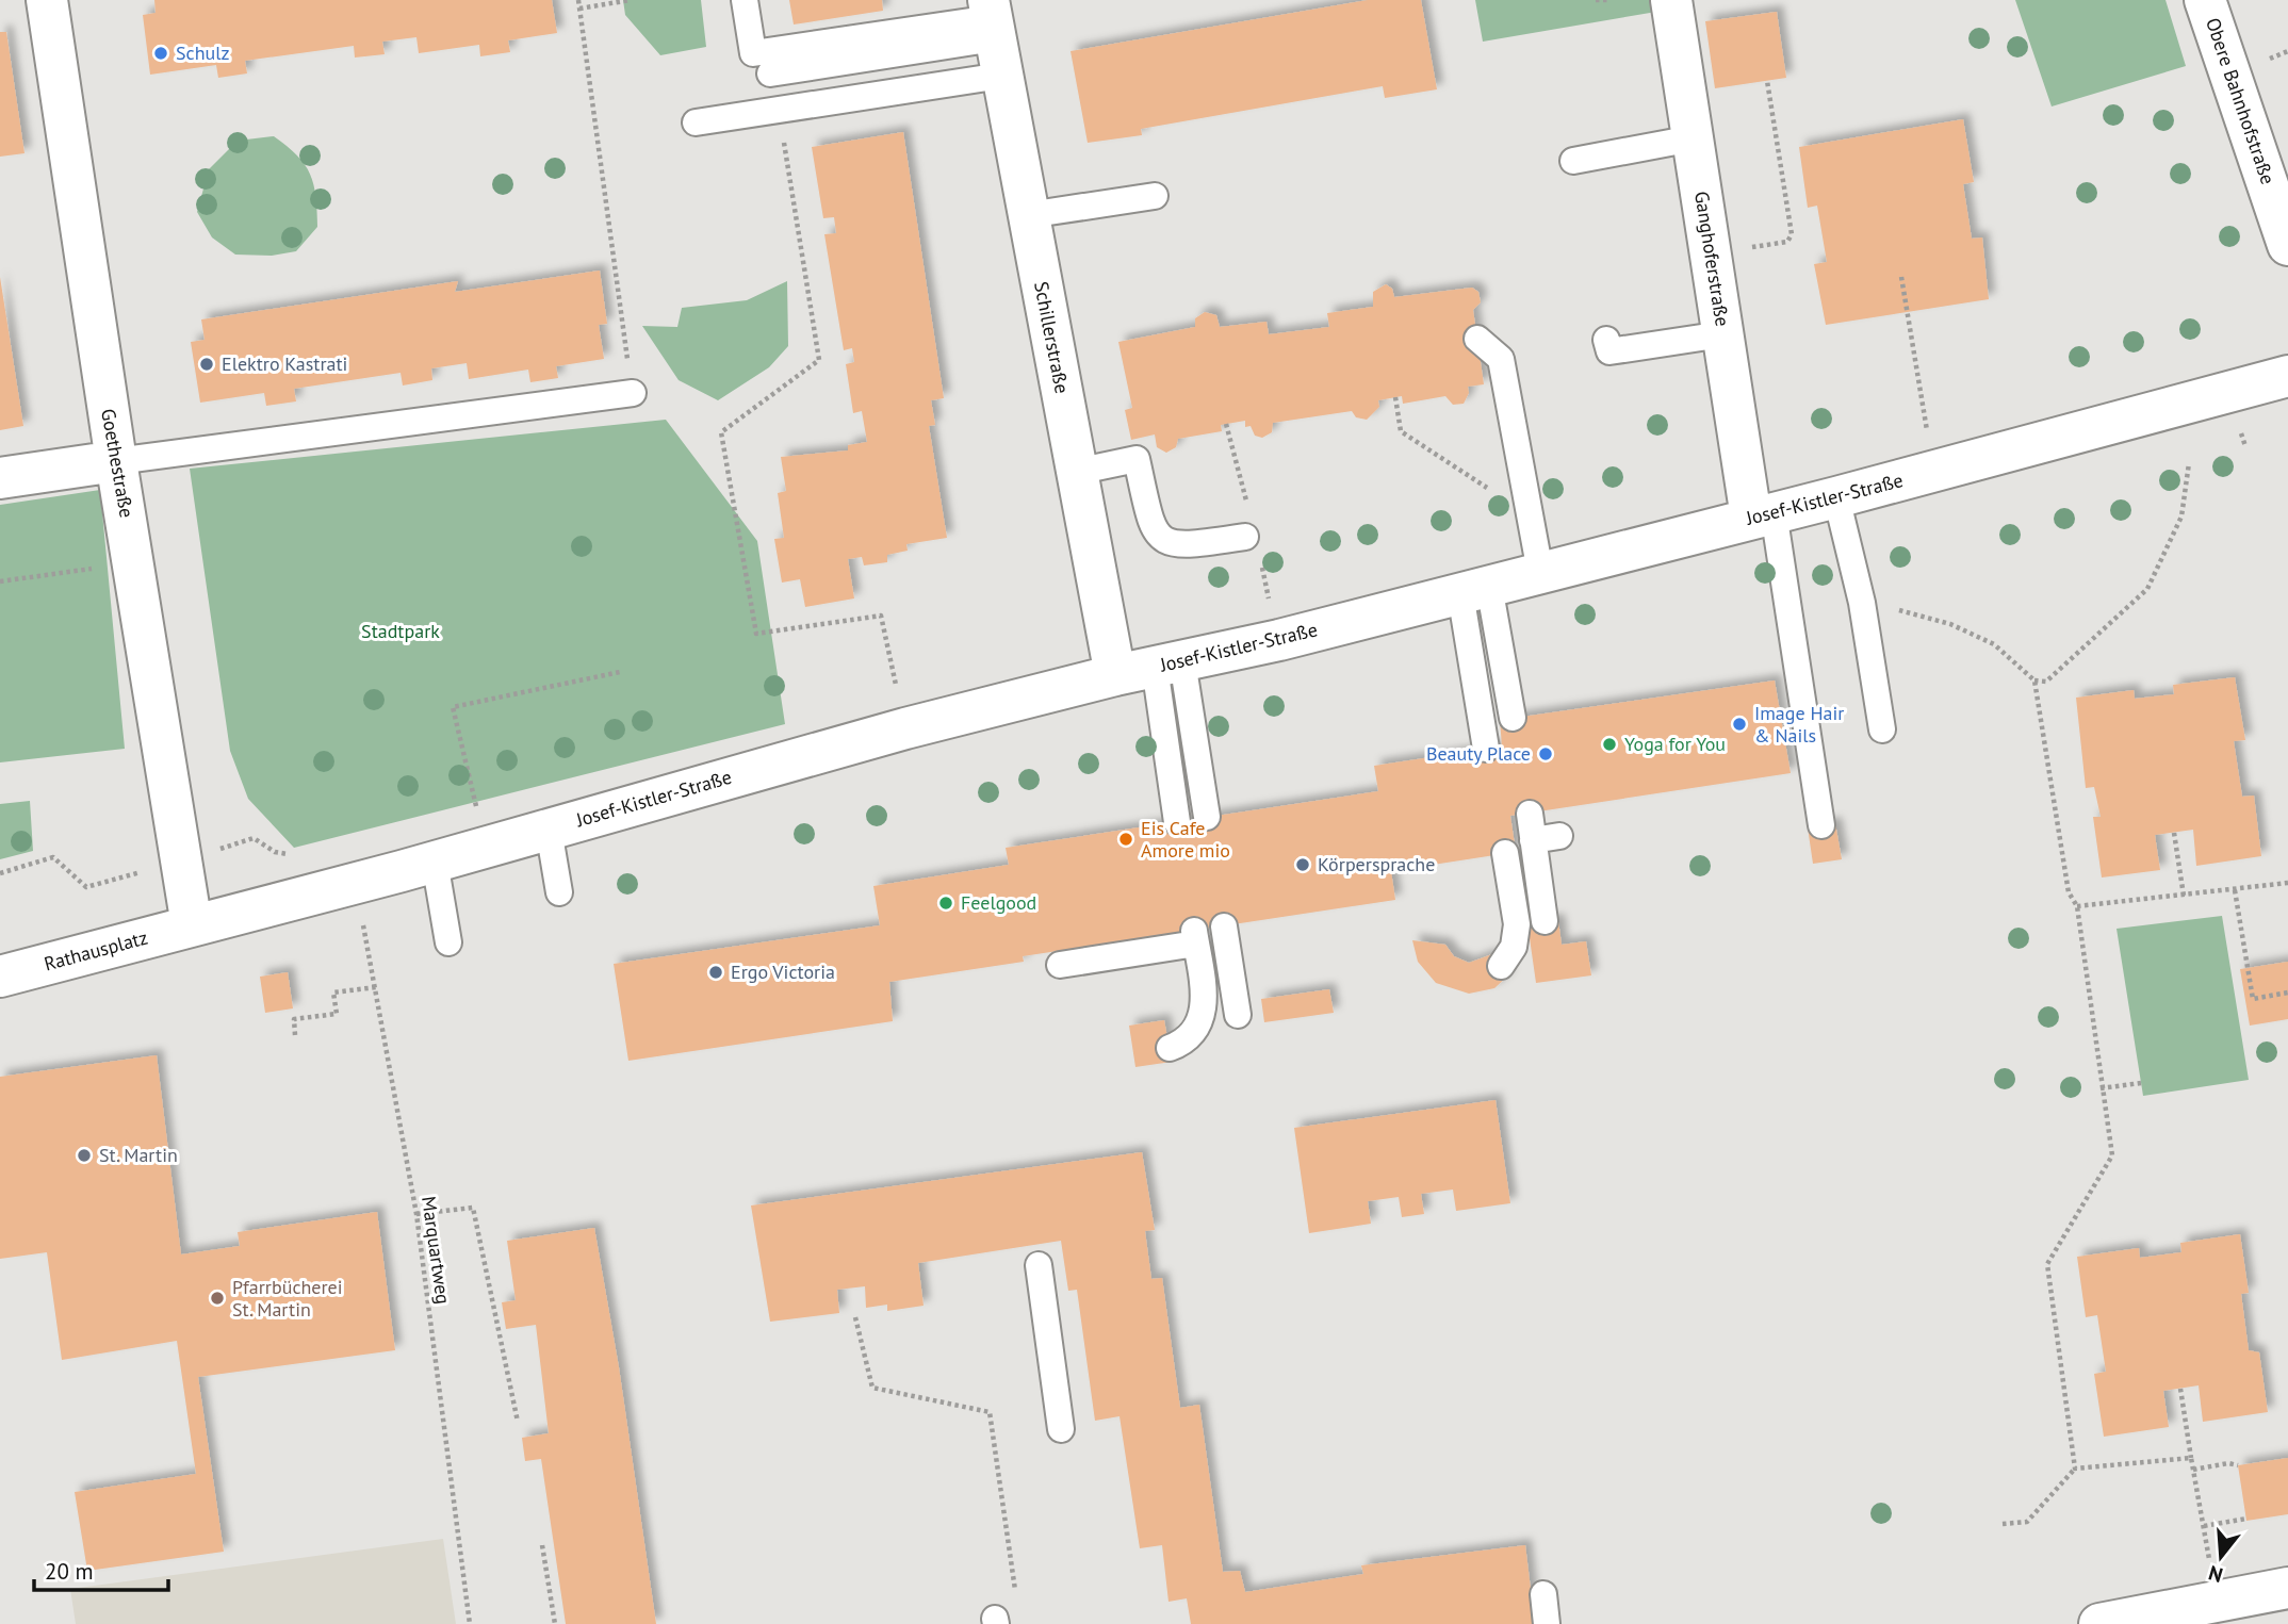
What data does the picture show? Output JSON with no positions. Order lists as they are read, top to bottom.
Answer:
{
  "streets": {
    "street": [
      "Obere Bahnhofstraße",
      "Ganghoferstraße",
      "Schillerstraße",
      "Goethestraße",
      "Josef-Kistler-Straße",
      "Rathausplatz"
    ],
    "path": ["Marquartweg"]
  },
  "crossings": [
    ["Ganghoferstraße", "Josef-Kistler-Straße"],
    ["Schillerstraße", "Josef-Kistler-Straße"],
    ["Goethestraße", "Josef-Kistler-Straße"],
    ["Goethestraße", "Rathausplatz"],
    ["Josef-Kistler-Straße", "Rathausplatz"],
    ["Josef-Kistler-Straße", "Marquartweg"]
  ],
  "parks": ["Stadtpark"],
  "places": [
    "Schulz",
    "Elektro Kastrati",
    "Image Hair & Nails",
    "Yoga for You",
    "Beauty Place",
    "Eis Cafe Amore mio",
    "Körpersprache",
    "Feelgood",
    "Ergo Victoria",
    "St. Martin",
    "Pfarrbücherei St. Martin"
  ],
  "scale_bar": "20 m",
  "north": "bottom"
}
